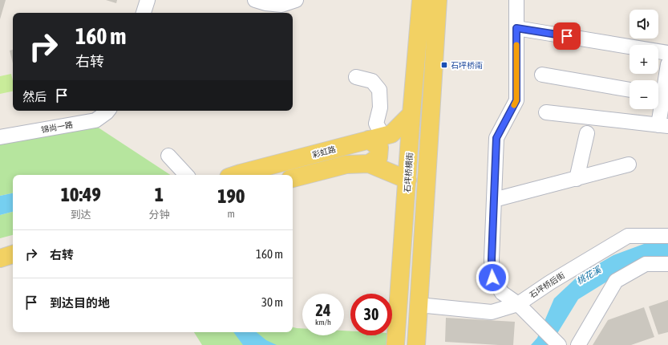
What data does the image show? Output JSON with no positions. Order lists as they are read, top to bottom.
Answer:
{
  "streets": {
    "main road": ["彩虹路", "石坪桥横街"],
    "street": ["锦尚一路", "石坪桥后街"]
  },
  "crossings": [
    ["彩虹路", "石坪桥横街"]
  ],
  "water": ["桃花溪"],
  "places": {
    "transit": ["石坪桥南"]
  },
  "page": {
    "map_buttons": ["+", "−"],
    "turn": ["160 m", "右转"],
    "then": "然后",
    "eta": [
      "10:49",
      "到达",
      "1",
      "分钟",
      "190",
      "m"
    ],
    "list": [
      {
        "name": "右转",
        "value": "160 m"
      },
      {
        "name": "到达目的地",
        "value": "30 m"
      }
    ],
    "speed": "24 km/h",
    "limit": "30"
  }
}
